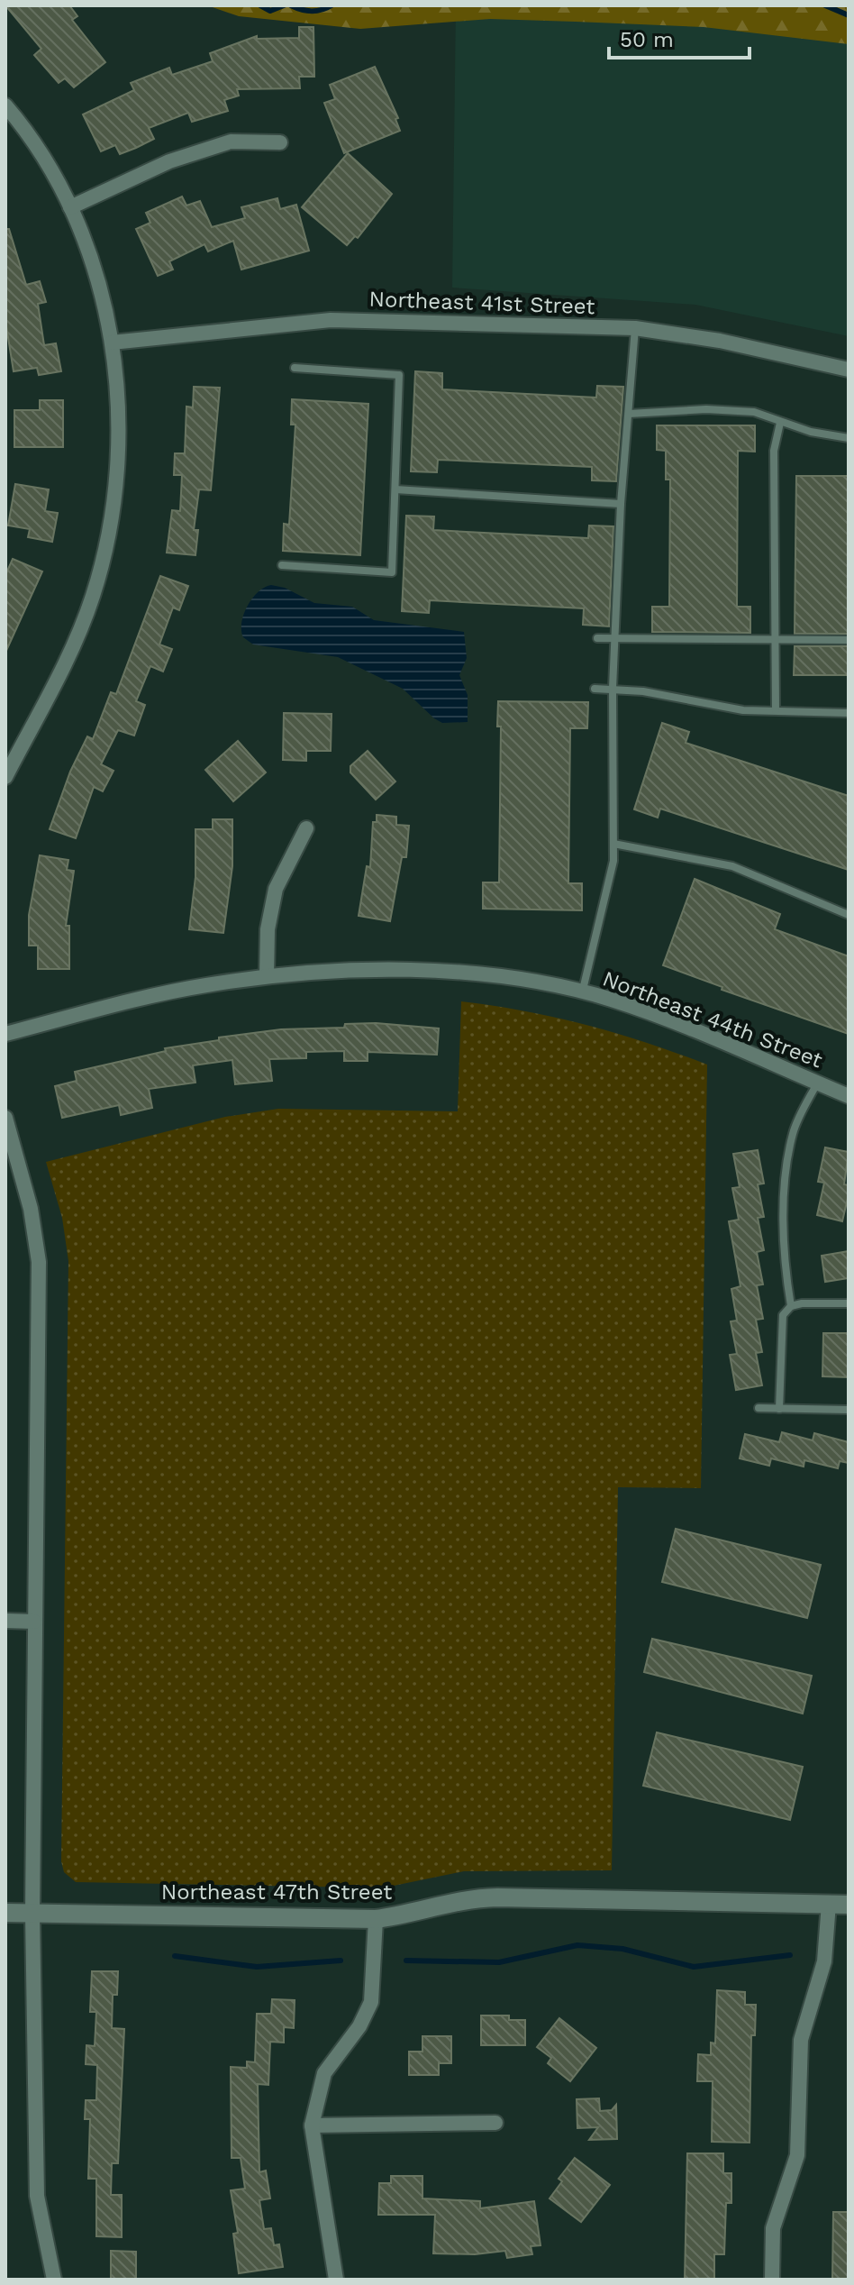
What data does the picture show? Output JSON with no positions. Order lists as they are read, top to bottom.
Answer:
{
  "streets": {
    "street": ["Northeast 41st Street", "Northeast 44th Street", "Northeast 47th Street"]
  },
  "scale_bar": "50 m"
}
